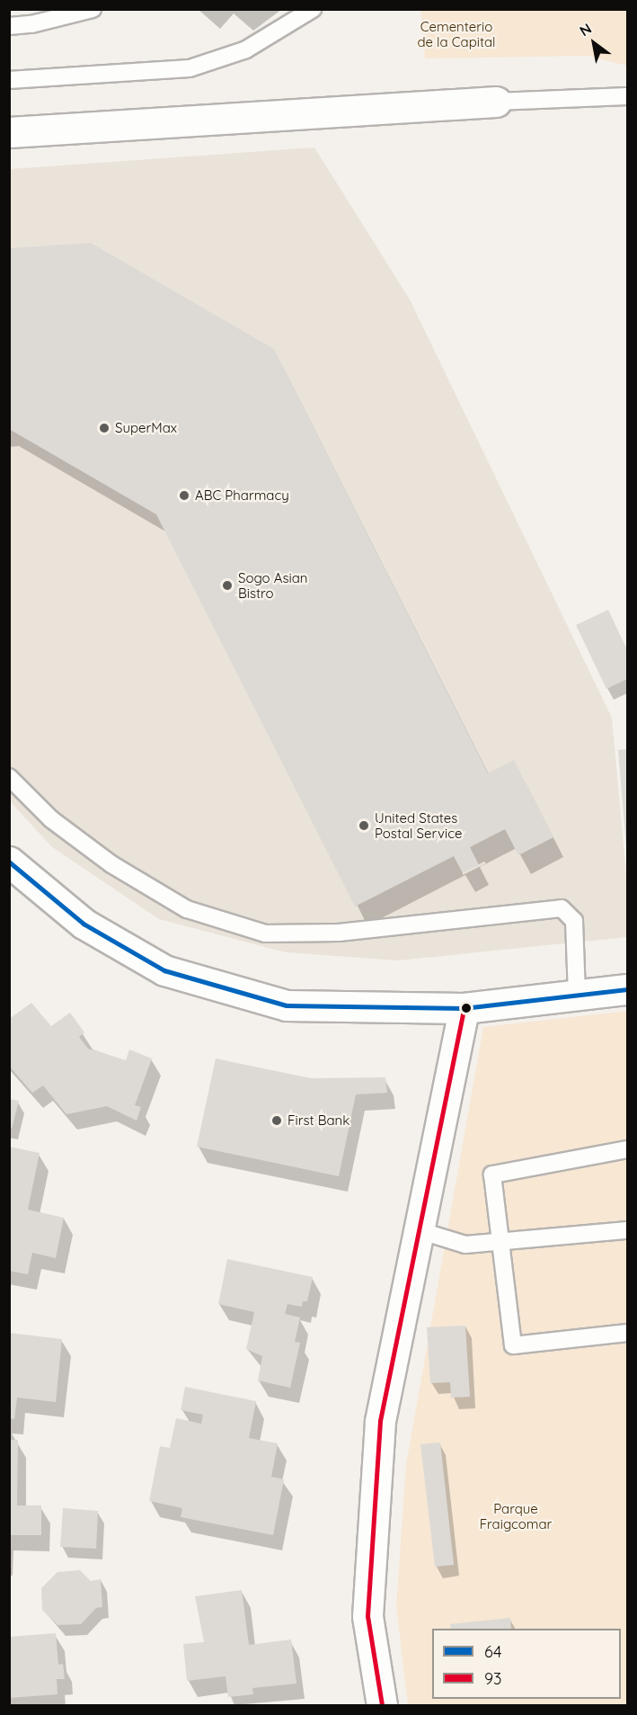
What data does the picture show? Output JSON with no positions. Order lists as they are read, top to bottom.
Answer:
{
  "parks": ["Cementerio de la Capital", "Parque Fraigcomar"],
  "places": [
    "SuperMax",
    "ABC Pharmacy",
    "Sogo Asian Bistro",
    "United States Postal Service",
    "First Bank"
  ],
  "lines": ["transit line 64", "transit line 93"],
  "legend": ["64", "93"],
  "north": "top left"
}
